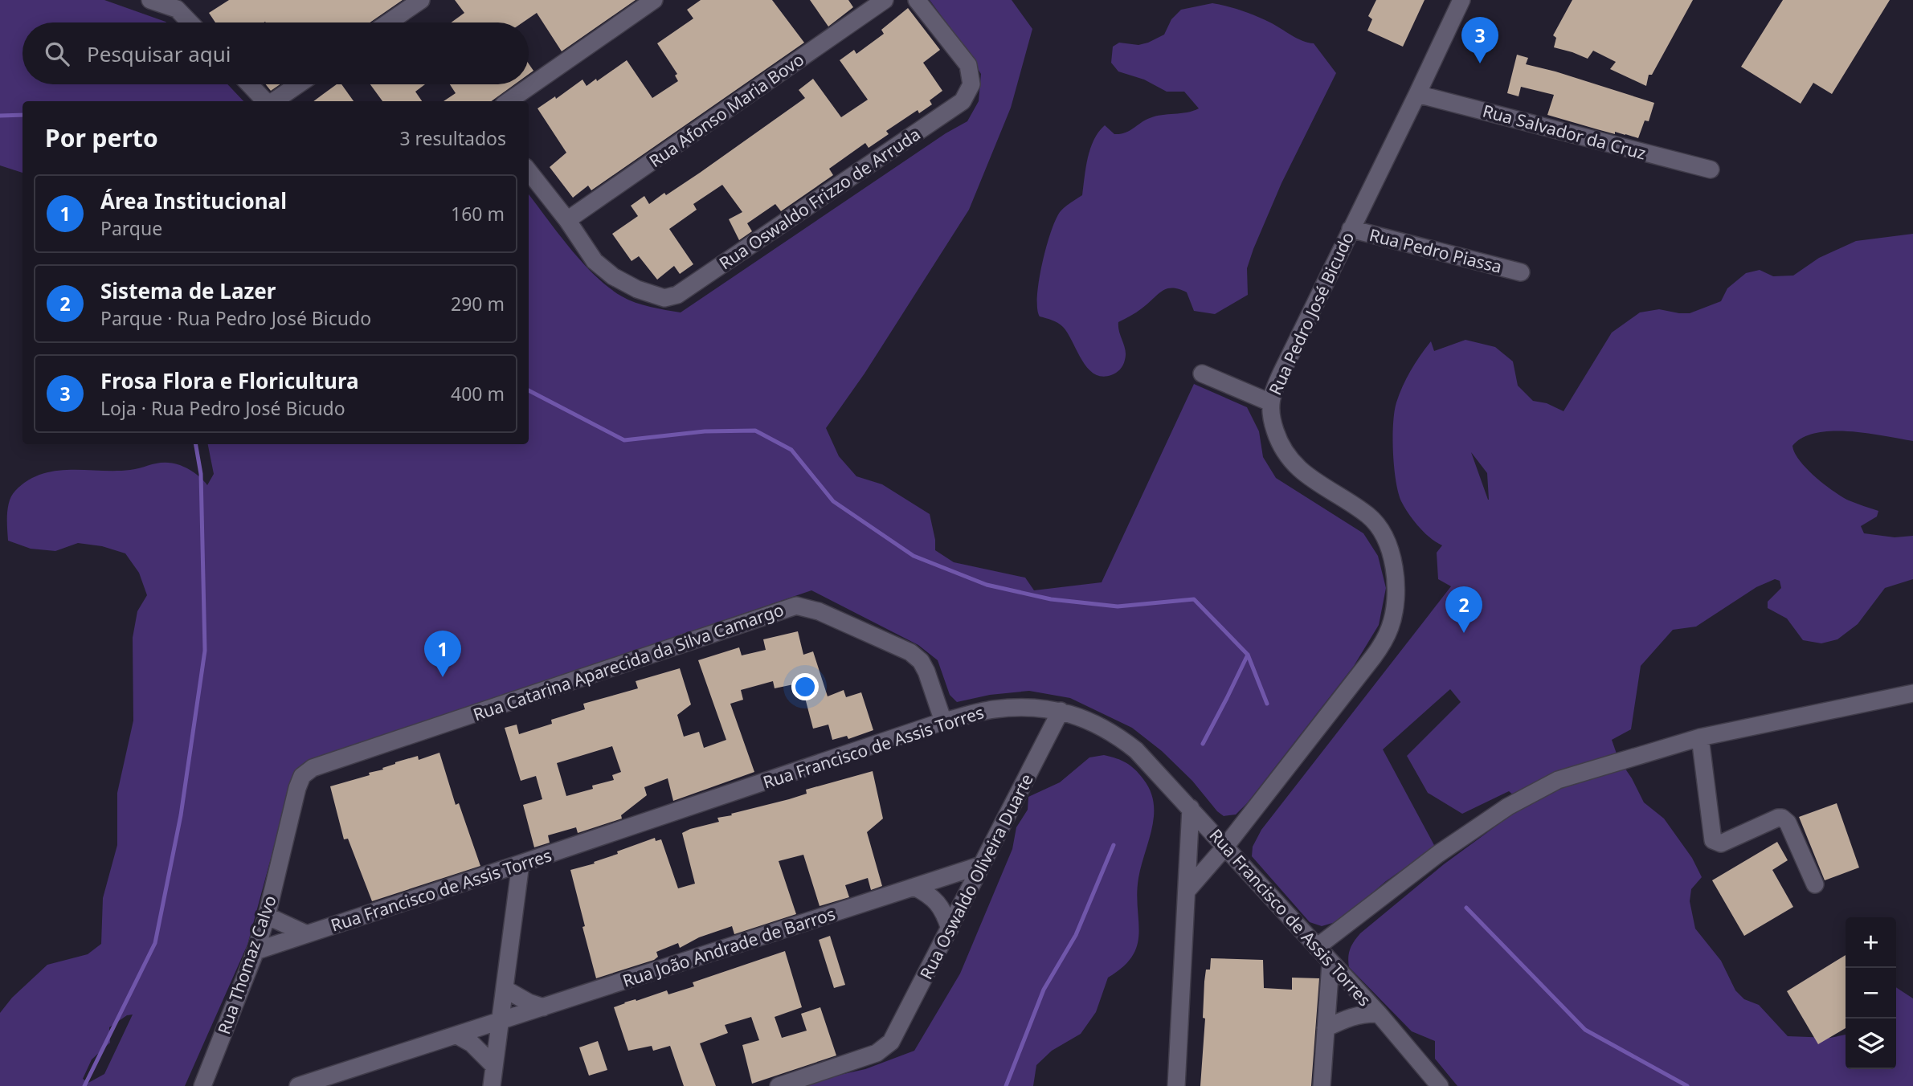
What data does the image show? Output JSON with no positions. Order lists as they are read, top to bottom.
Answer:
{
  "streets": {
    "street": [
      "Rua Afonso Maria Bovo",
      "Rua Salvador da Cruz",
      "Rua Oswaldo Frizzo de Arruda",
      "Rua Pedro Piassa",
      "Rua Pedro José Bicudo",
      "Rua Catarina Aparecida da Silva Camargo",
      "Rua Francisco de Assis Torres",
      "Rua Oswaldo Oliveira Duarte",
      "Rua João Andrade de Barros",
      "Rua Thomaz Calvo"
    ]
  },
  "crossings": [
    ["Rua Afonso Maria Bovo", "Rua Oswaldo Frizzo de Arruda"],
    ["Rua Salvador da Cruz", "Rua Pedro José Bicudo"],
    ["Rua Pedro Piassa", "Rua Pedro José Bicudo"],
    ["Rua Pedro José Bicudo", "Rua Francisco de Assis Torres"],
    ["Rua Catarina Aparecida da Silva Camargo", "Rua Francisco de Assis Torres"],
    ["Rua Catarina Aparecida da Silva Camargo", "Rua Thomaz Calvo"],
    ["Rua Francisco de Assis Torres", "Rua Oswaldo Oliveira Duarte"],
    ["Rua Francisco de Assis Torres", "Rua Thomaz Calvo"],
    ["Rua Oswaldo Oliveira Duarte", "Rua João Andrade de Barros"]
  ],
  "page": {
    "pins": ["3", "2", "1"],
    "search": "Pesquisar aqui",
    "heading": ["Por perto", "3 resultados"],
    "list": [
      {
        "mark": "1",
        "name": "Área Institucional",
        "note": "Parque",
        "value": "160 m"
      },
      {
        "mark": "2",
        "name": "Sistema de Lazer",
        "note": "Parque · Rua Pedro José Bicudo",
        "value": "290 m"
      },
      {
        "mark": "3",
        "name": "Frosa Flora e Floricultura",
        "note": "Loja · Rua Pedro José Bicudo",
        "value": "400 m"
      }
    ],
    "map_buttons": ["+", "−"]
  }
}
